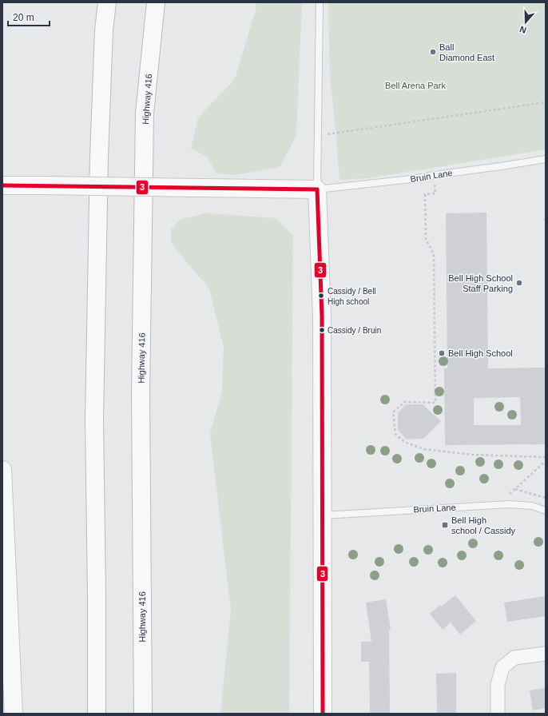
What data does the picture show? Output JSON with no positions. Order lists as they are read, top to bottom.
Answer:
{
  "streets": {
    "main road": ["Highway 416"],
    "lane": ["Bruin Lane"]
  },
  "parks": ["Bell Arena Park"],
  "places": {
    "other": [
      "Ball Diamond East",
      "Bell High School Staff Parking",
      "Cassidy / Bell High school",
      "Cassidy / Bruin",
      "Bell High School"
    ],
    "transit": ["Bell High school / Cassidy"]
  },
  "lines": ["transit line 3"],
  "scale_bar": "20 m",
  "north": "bottom"
}
